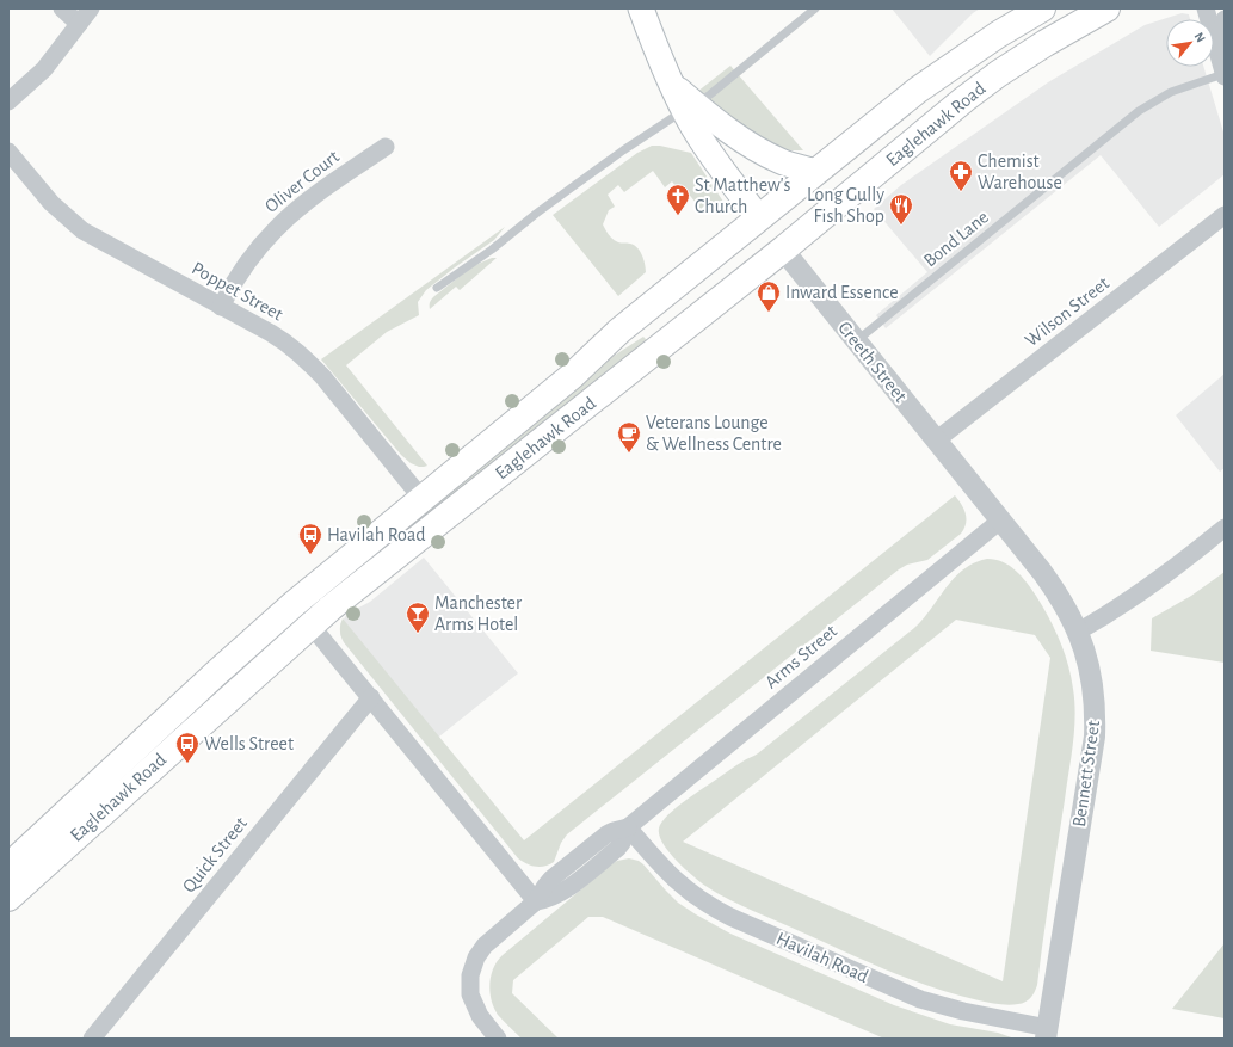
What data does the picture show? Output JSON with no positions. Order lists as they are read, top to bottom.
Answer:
{
  "streets": {
    "main road": ["Eaglehawk Road", "Creeth Street"],
    "street": [
      "Oliver Court",
      "Poppet Street",
      "Wilson Street",
      "Arms Street",
      "Bennett Street",
      "Quick Street",
      "Havilah Road"
    ],
    "lane": ["Bond Lane"]
  },
  "crossings": [
    ["Eaglehawk Road", "Poppet Street"],
    ["Eaglehawk Road", "Creeth Street"],
    ["Oliver Court", "Poppet Street"],
    ["Bond Lane", "Creeth Street"],
    ["Wilson Street", "Creeth Street"],
    ["Creeth Street", "Arms Street"],
    ["Creeth Street", "Bennett Street"],
    ["Arms Street", "Havilah Road"],
    ["Bennett Street", "Havilah Road"]
  ],
  "places": {
    "pharmacy": ["Chemist Warehouse"],
    "church": ["St Matthew's Church"],
    "restaurant": ["Long Gully Fish Shop"],
    "shop": ["Inward Essence"],
    "cafe": ["Veterans Lounge & Wellness Centre"],
    "bus stop": ["Havilah Road", "Wells Street"],
    "bar": ["Manchester Arms Hotel"]
  },
  "north": "top right"
}
